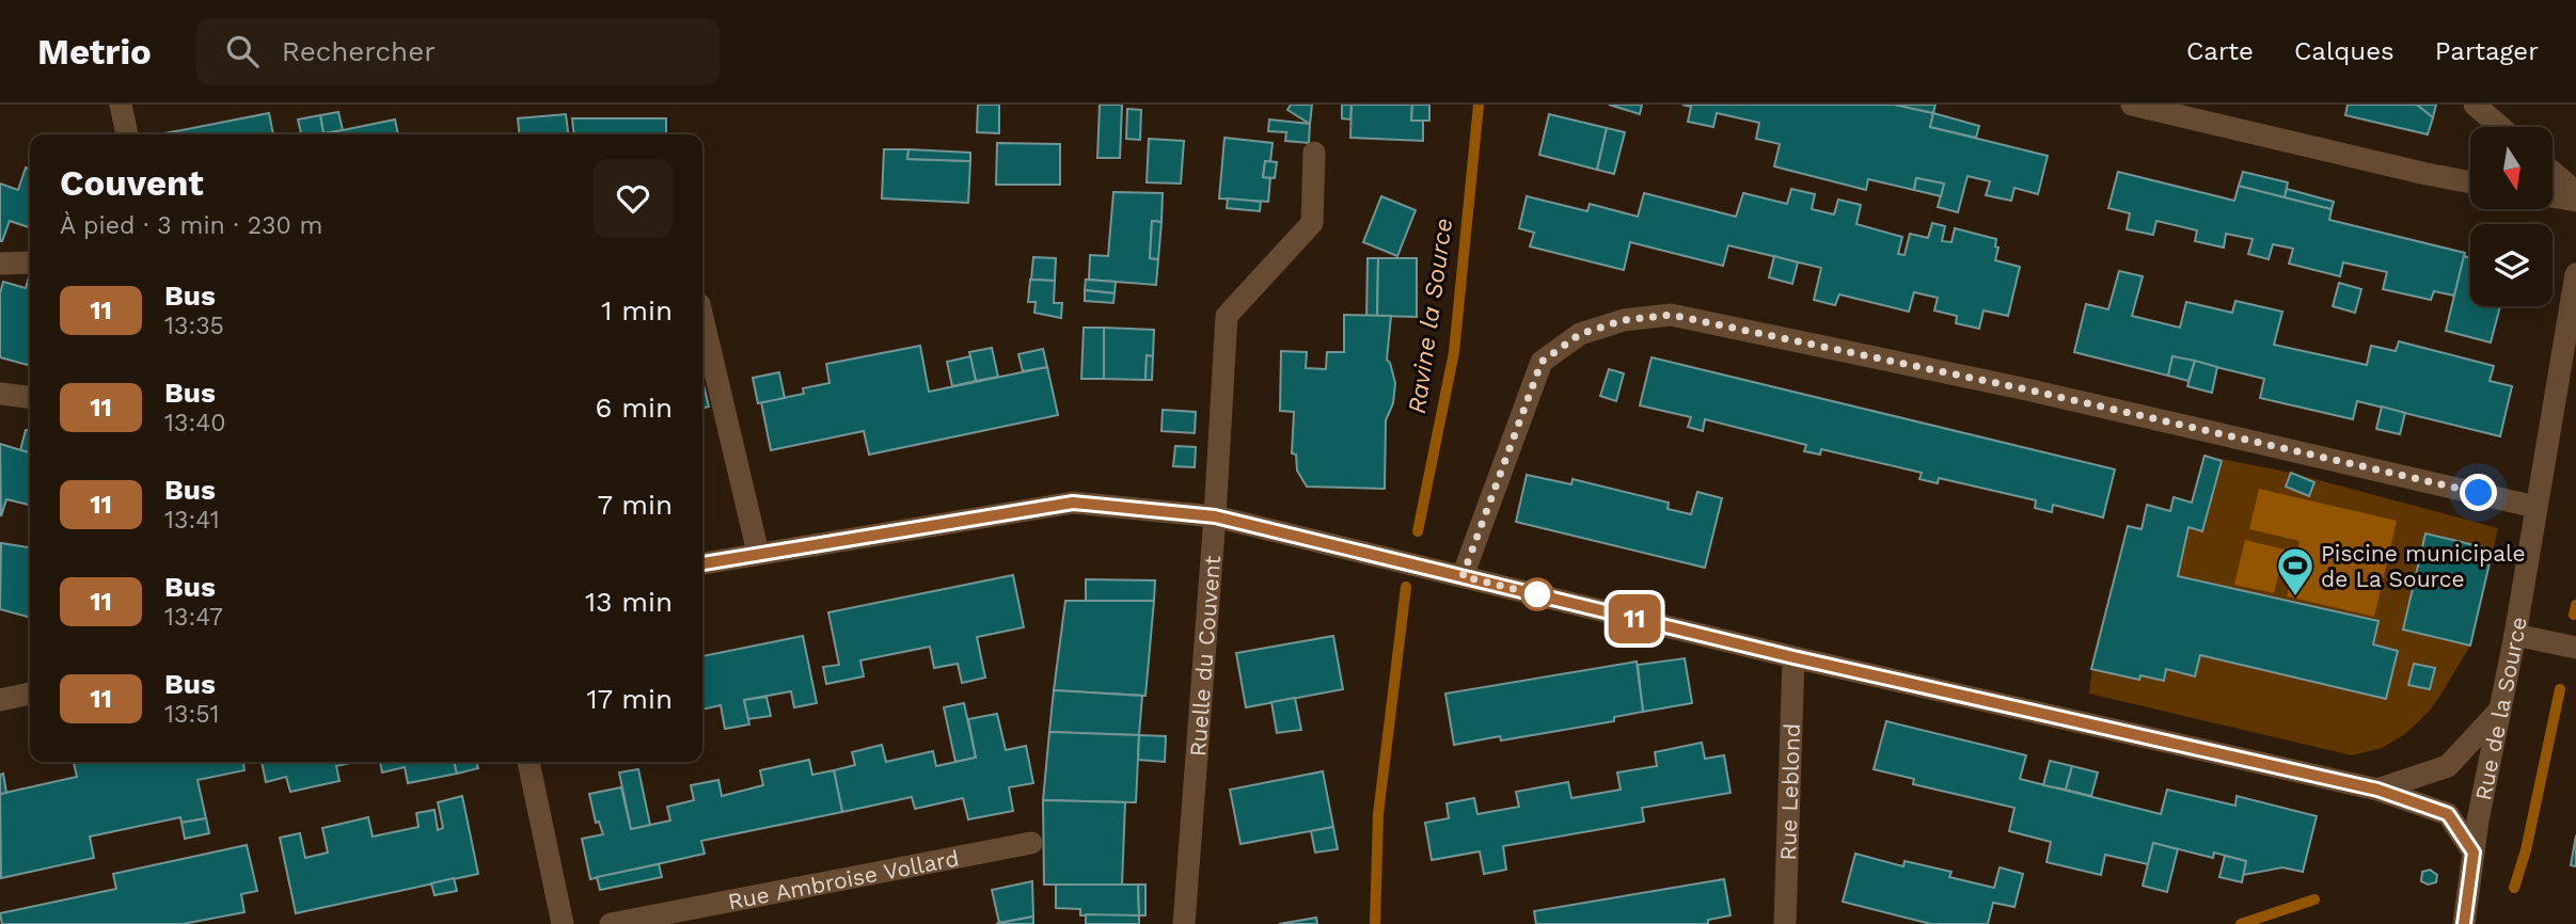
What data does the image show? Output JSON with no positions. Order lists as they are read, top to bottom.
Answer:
{
  "streets": {
    "street": [
      "Ruelle du Couvent",
      "Rue de la Source",
      "Rue Leblond",
      "Rue Ambroise Vollard"
    ]
  },
  "water": ["Ravine la Source"],
  "places": {
    "sports": ["Piscine municipale de La Source"]
  },
  "lines": ["bus line 11"],
  "north": "bottom",
  "page": {
    "header": "Metrio",
    "search": "Rechercher",
    "nav": ["Carte", "Calques", "Partager"],
    "on_map": "11",
    "heading": ["Couvent", "À pied · 3 min · 230 m"],
    "list": [
      {
        "mark": "11",
        "name": "Bus",
        "note": "13:35",
        "value": "1 min"
      },
      {
        "mark": "11",
        "name": "Bus",
        "note": "13:40",
        "value": "6 min"
      },
      {
        "mark": "11",
        "name": "Bus",
        "note": "13:41",
        "value": "7 min"
      },
      {
        "mark": "11",
        "name": "Bus",
        "note": "13:47",
        "value": "13 min"
      },
      {
        "mark": "11",
        "name": "Bus",
        "note": "13:51",
        "value": "17 min"
      }
    ]
  }
}
